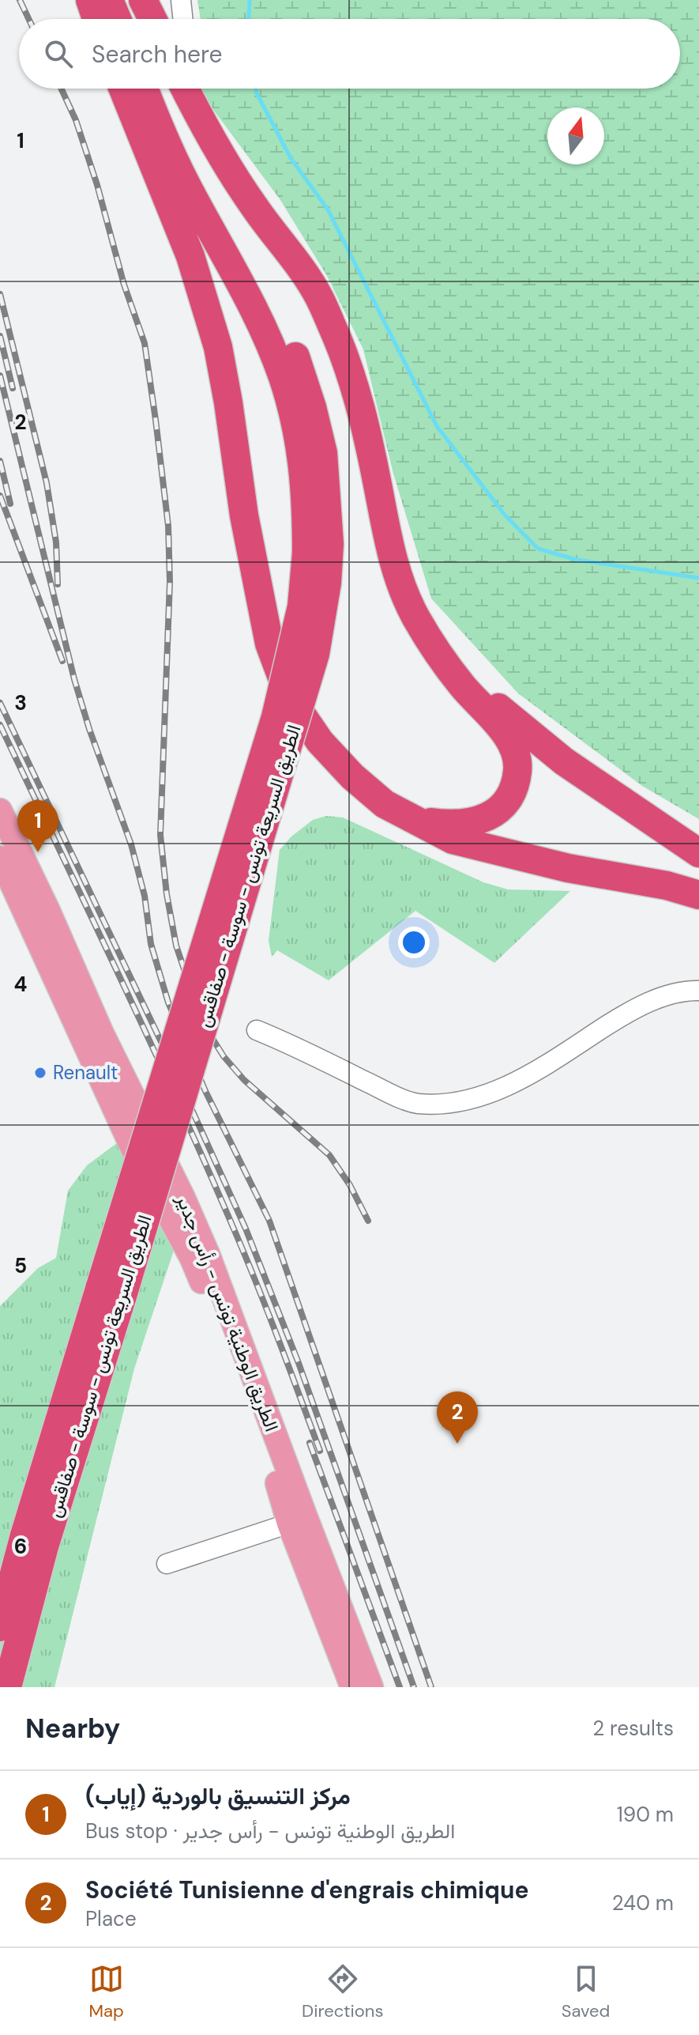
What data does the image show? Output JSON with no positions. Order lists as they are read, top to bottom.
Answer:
{
  "streets": {
    "highway": ["الطريق السريعة تونس - سوسة - صفاقس"],
    "main road": ["الطريق الوطنية تونس - رأس جدير"]
  },
  "places": ["Renault"],
  "north": "top",
  "page": {
    "search": "Search here",
    "pins": ["1", "2"],
    "heading": ["Nearby", "2 results"],
    "list": [
      {
        "mark": "1",
        "name": "مركز التنسيق بالوردية (إياب)",
        "note": "Bus stop · الطريق الوطنية تونس - رأس جدير",
        "value": "190 m"
      },
      {
        "mark": "2",
        "name": "Société Tunisienne d'engrais chimique",
        "note": "Place",
        "value": "240 m"
      }
    ],
    "nav": ["Map", "Directions", "Saved"]
  },
  "grid": {
    "rows": [
      "1",
      "2",
      "3",
      "4",
      "5",
      "6"
    ]
  }
}
